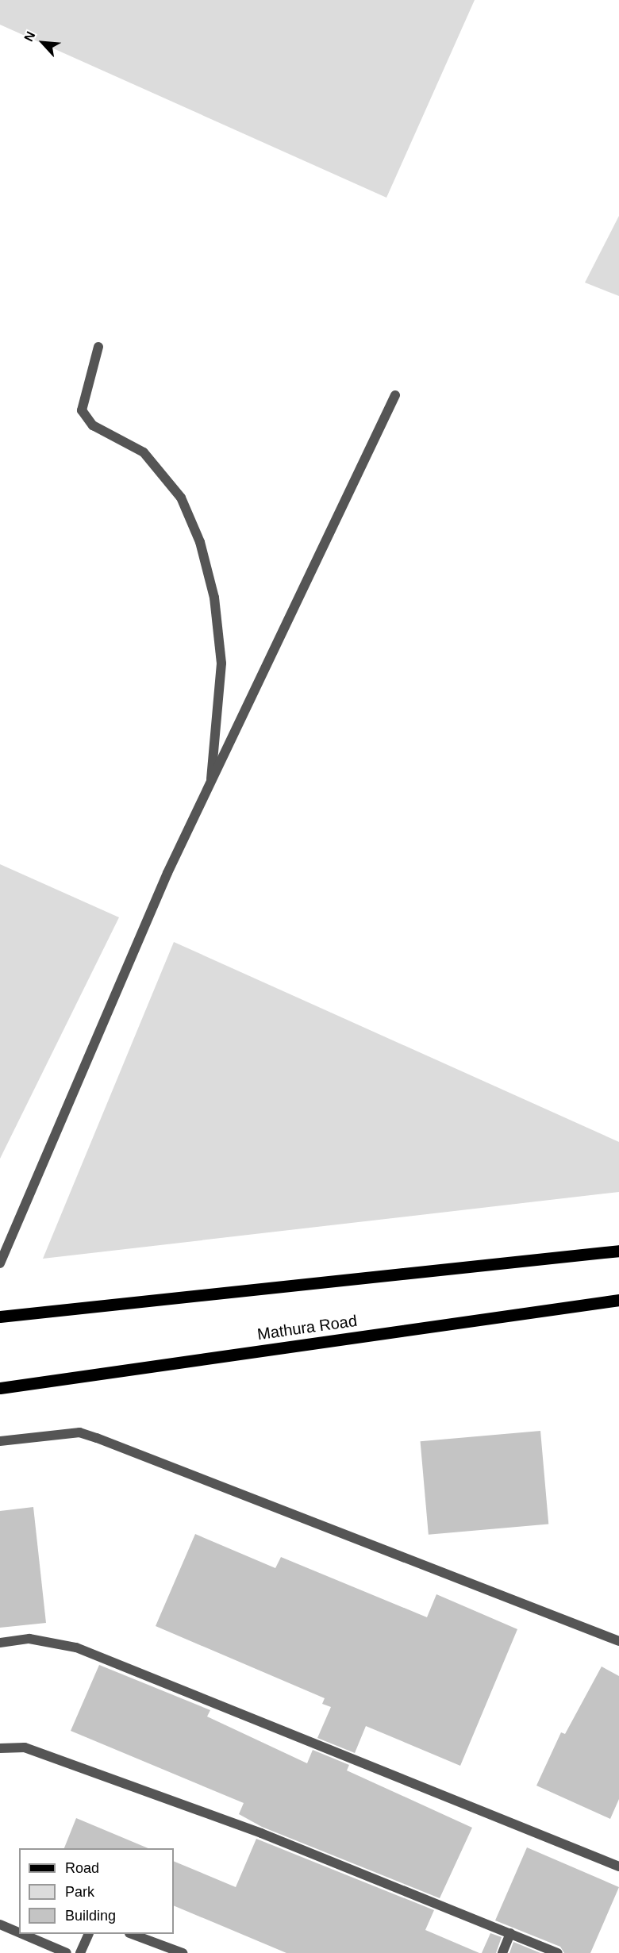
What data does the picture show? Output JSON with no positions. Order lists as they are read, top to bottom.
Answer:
{
  "streets": {
    "main road": ["Mathura Road"]
  },
  "legend": ["Road", "Park", "Building"],
  "north": "top left"
}
